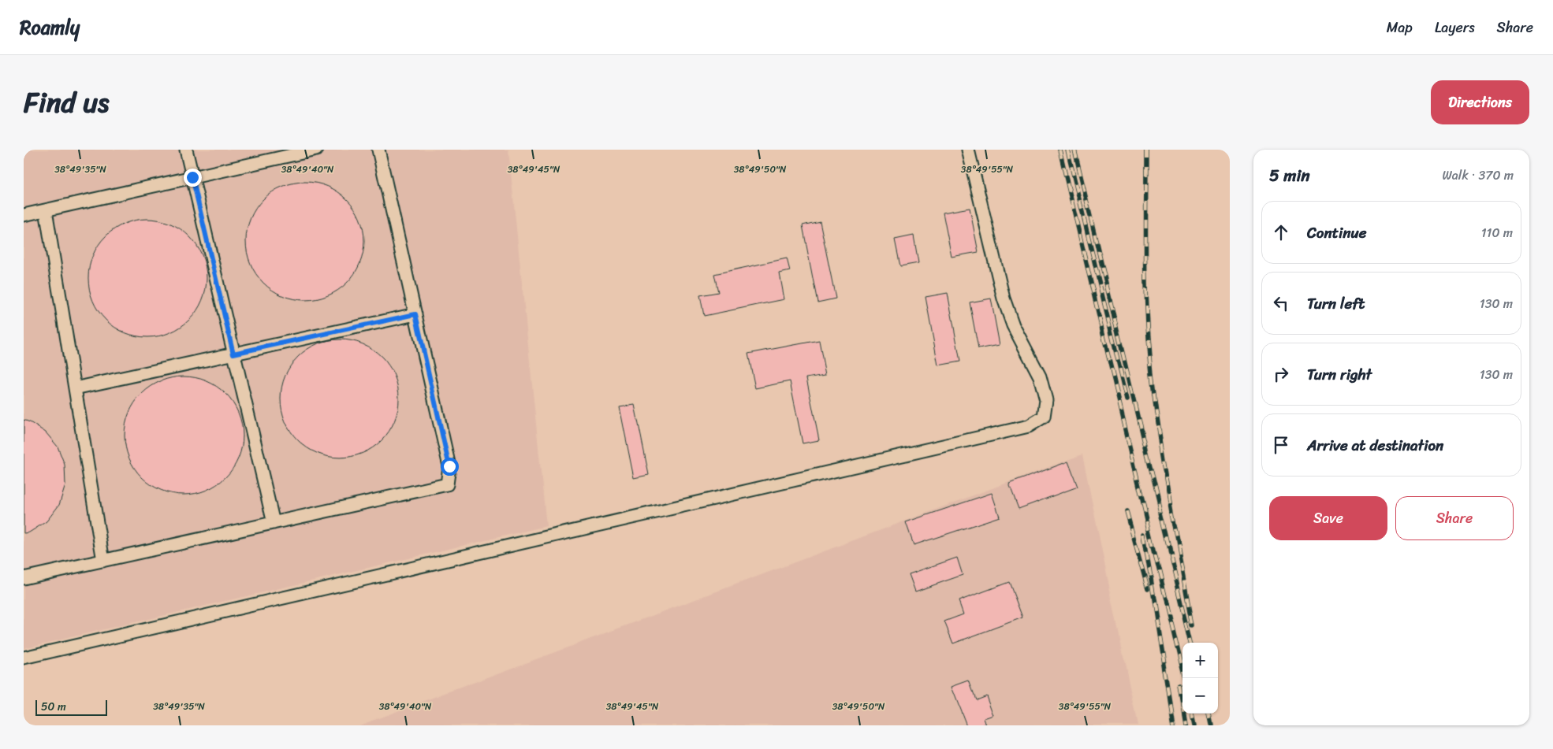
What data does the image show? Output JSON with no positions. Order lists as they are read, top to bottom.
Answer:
{
  "scale_bar": "50 m",
  "page": {
    "header": "Roamly",
    "nav": ["Map", "Layers", "Share"],
    "title": "Find us",
    "buttons": [
      "Directions",
      ["Save", "Share"]
    ],
    "heading": ["5 min", "Walk · 370 m"],
    "list": [
      ["Continue", "110 m"],
      ["Turn left", "130 m"],
      ["Turn right", "130 m"],
      "Arrive at destination"
    ],
    "map_buttons": ["+", "−"],
    "scale": "50 m"
  },
  "coordinates": [
    "38°49'35\"N",
    "38°49'40\"N",
    "38°49'45\"N",
    "38°49'50\"N",
    "38°49'55\"N"
  ]
}
